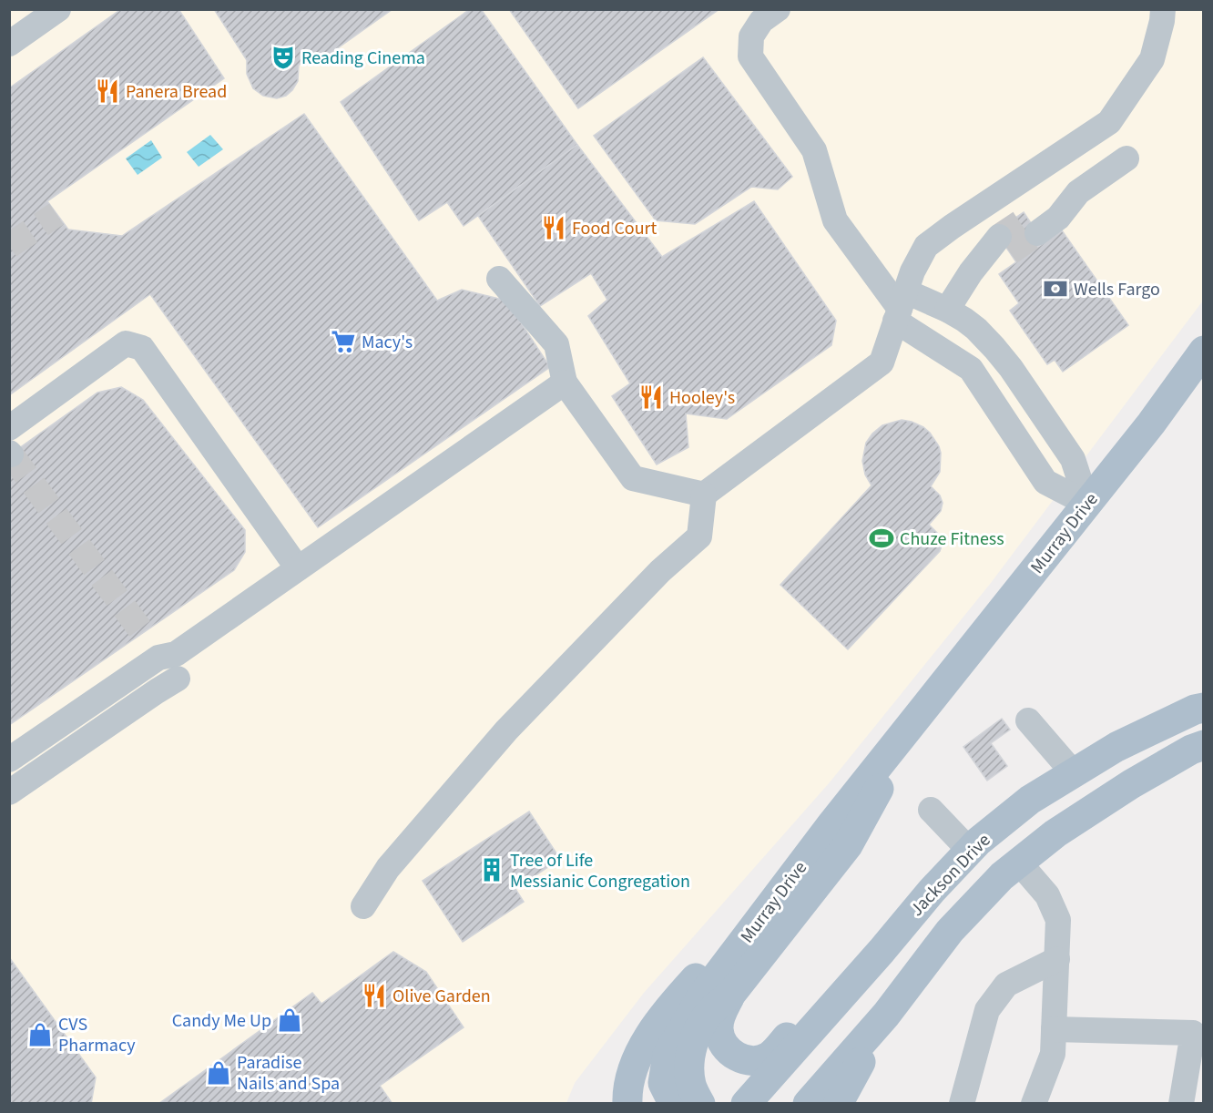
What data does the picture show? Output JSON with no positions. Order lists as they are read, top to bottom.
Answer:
{
  "streets": {
    "main road": ["Murray Drive", "Jackson Drive"]
  },
  "places": {
    "theatre": ["Reading Cinema"],
    "restaurant": [
      "Panera Bread",
      "Food Court",
      "Hooley's",
      "Olive Garden"
    ],
    "bank": ["Wells Fargo"],
    "supermarket": ["Macy's"],
    "sports": ["Chuze Fitness"],
    "building": ["Tree of Life Messianic Congregation"],
    "shop": ["Candy Me Up", "CVS Pharmacy", "Paradise Nails and Spa"]
  }
}
